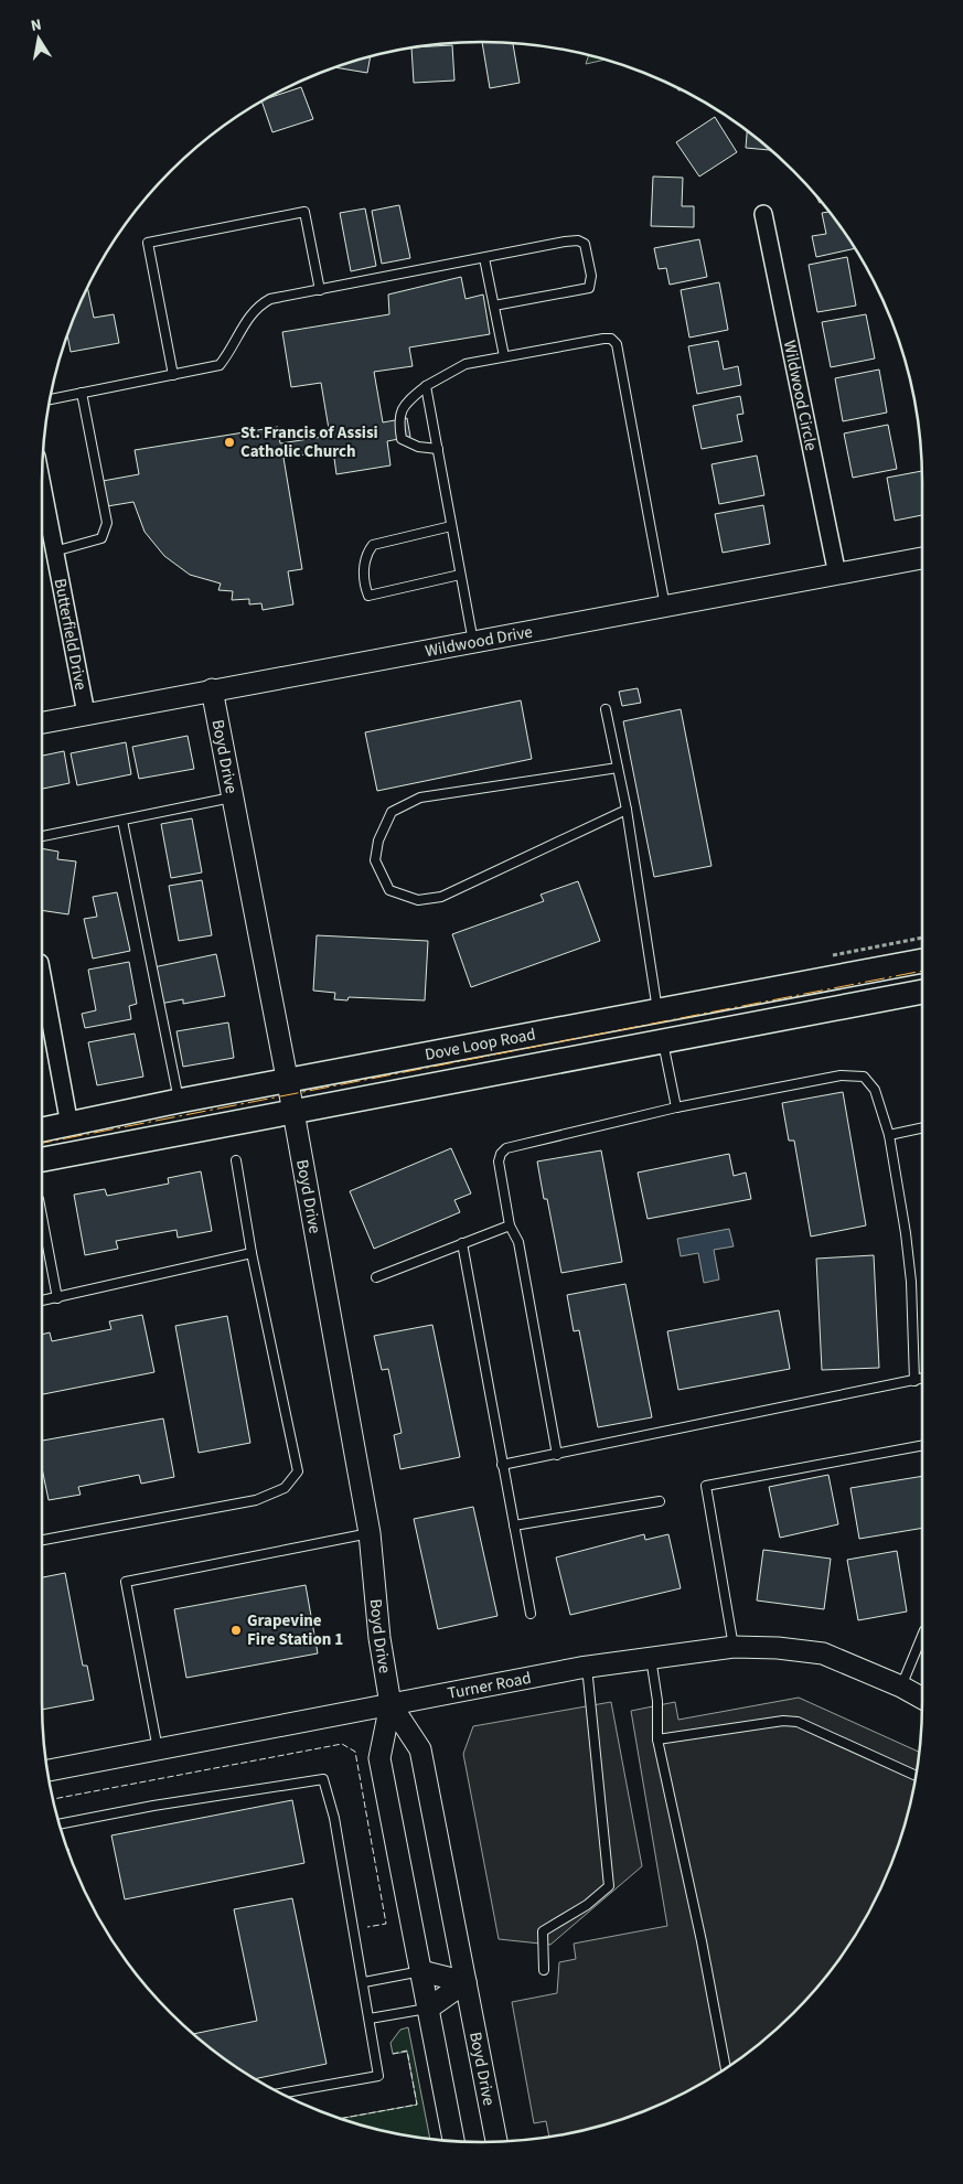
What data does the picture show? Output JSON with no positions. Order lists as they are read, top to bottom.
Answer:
{
  "streets": {
    "main road": ["Dove Loop Road"],
    "street": [
      "Wildwood Circle",
      "Butterfield Drive",
      "Wildwood Drive",
      "Boyd Drive",
      "Turner Road"
    ]
  },
  "crossings": [
    ["Wildwood Circle", "Wildwood Drive"],
    ["Butterfield Drive", "Wildwood Drive"],
    ["Wildwood Drive", "Boyd Drive"],
    ["Boyd Drive", "Dove Loop Road"],
    ["Boyd Drive", "Turner Road"]
  ],
  "places": ["St. Francis of Assisi Catholic Church", "Grapevine Fire Station 1"],
  "north": "top"
}
